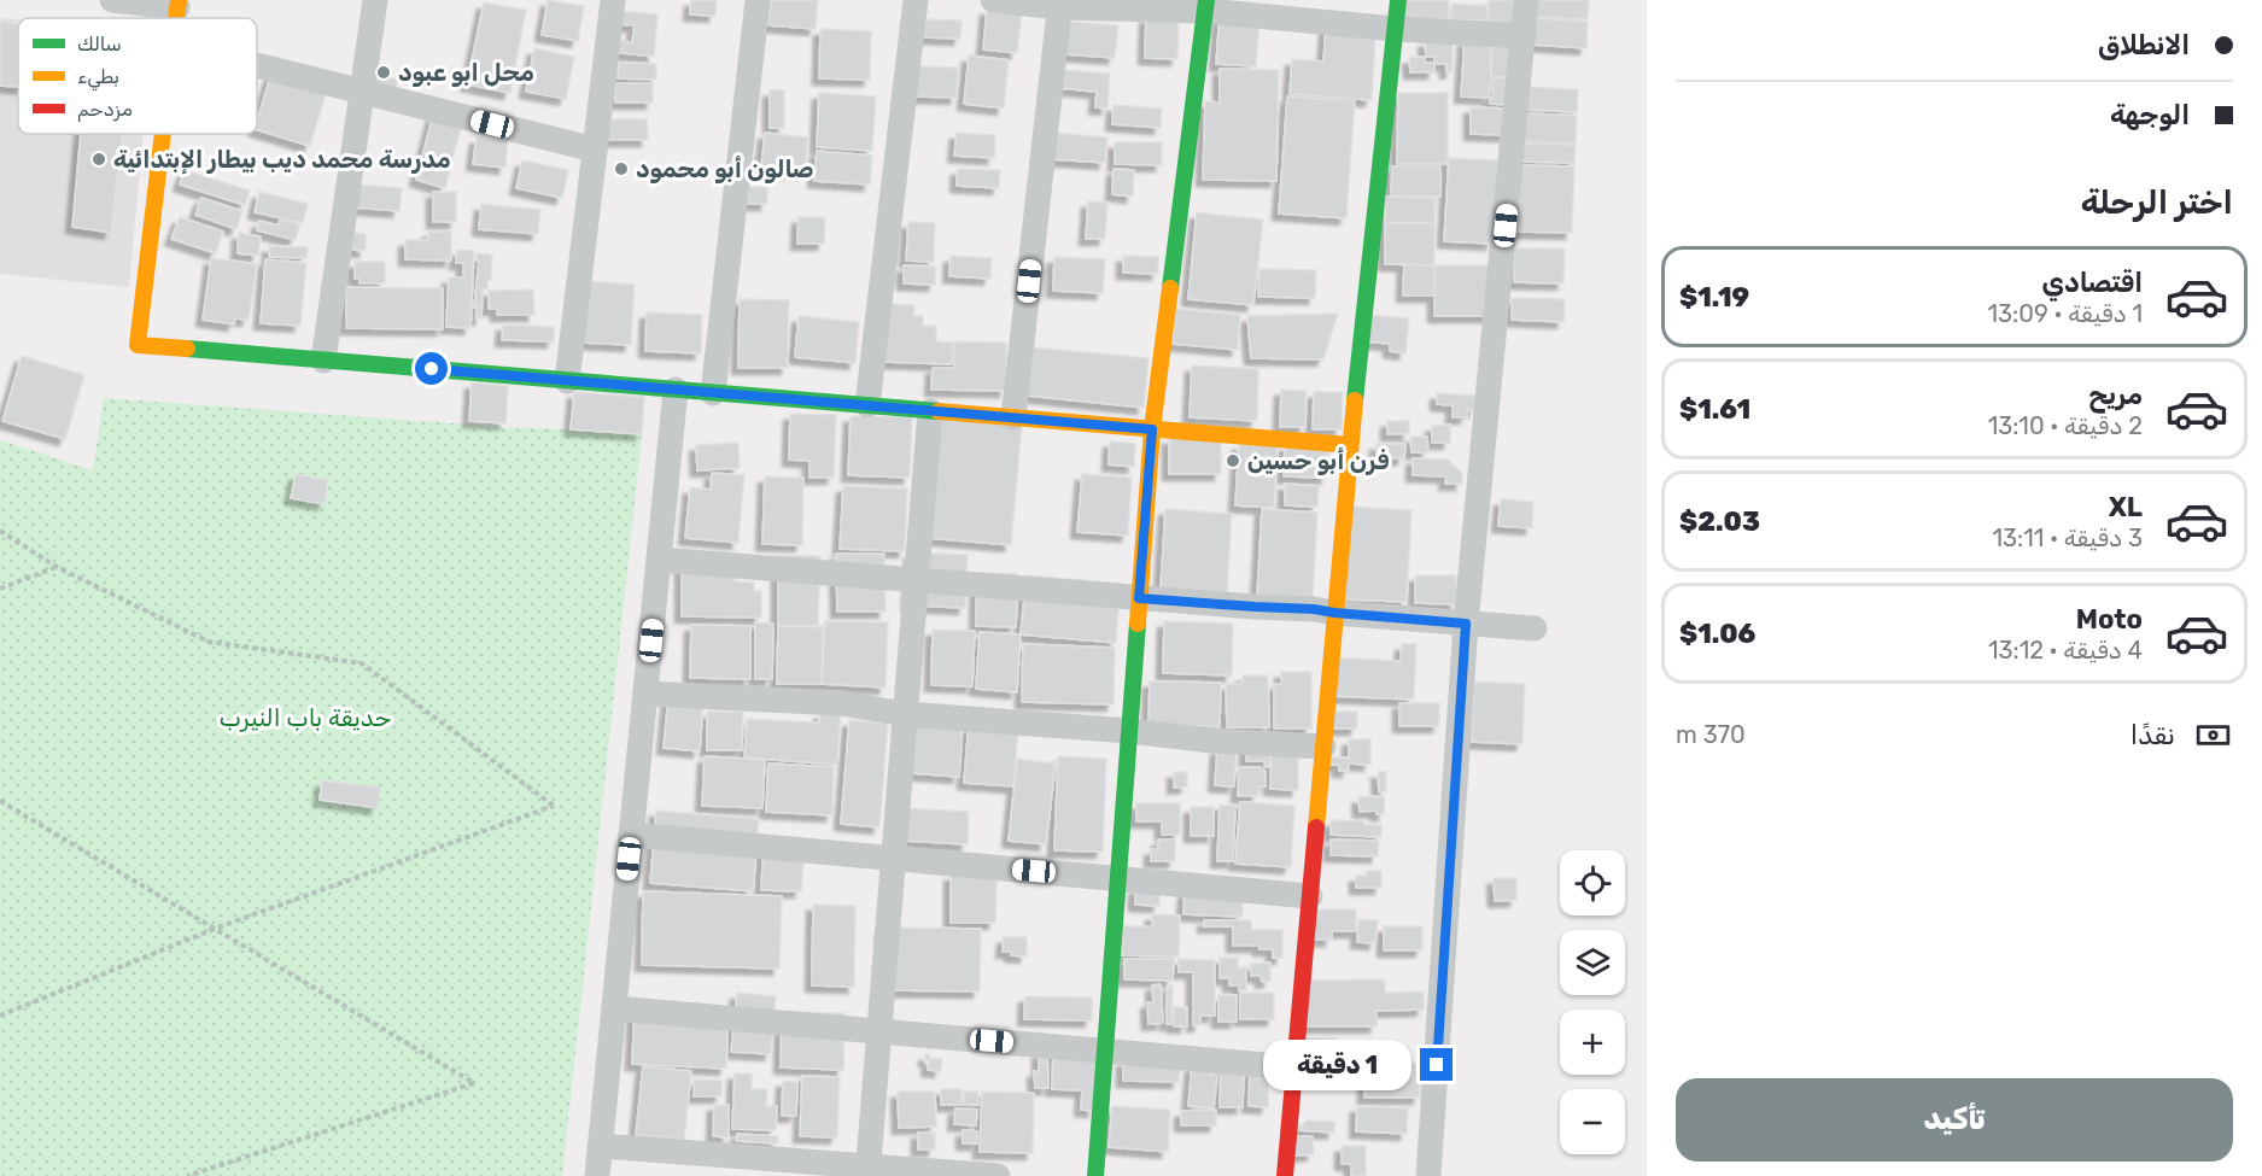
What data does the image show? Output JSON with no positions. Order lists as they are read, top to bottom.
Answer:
{
  "parks": ["حديقة باب النيرب"],
  "places": [
    "محل ابو عبود",
    "مدرسة محمد ديب بيطار الإبتدائية",
    "صالون أبو محمود",
    "فرن أبو حسين"
  ],
  "legend": ["سالك", "بطيء", "مزدحم"],
  "page": {
    "banner": ["الانطلاق", "الوجهة"],
    "heading": "اختر الرحلة",
    "list": [
      {
        "name": "اقتصادي",
        "note": "1 دقيقة · 13:09",
        "value": "$1.19"
      },
      {
        "name": "مريح",
        "note": "2 دقيقة · 13:10",
        "value": "$1.61"
      },
      {
        "name": "XL",
        "note": "3 دقيقة · 13:11",
        "value": "$2.03"
      },
      {
        "name": "Moto",
        "note": "4 دقيقة · 13:12",
        "value": "$1.06"
      }
    ],
    "pay": ["نقدًا", "370 m"],
    "map_buttons": ["+", "−"],
    "bubble": "1 دقيقة",
    "buttons": "تأكيد"
  }
}
